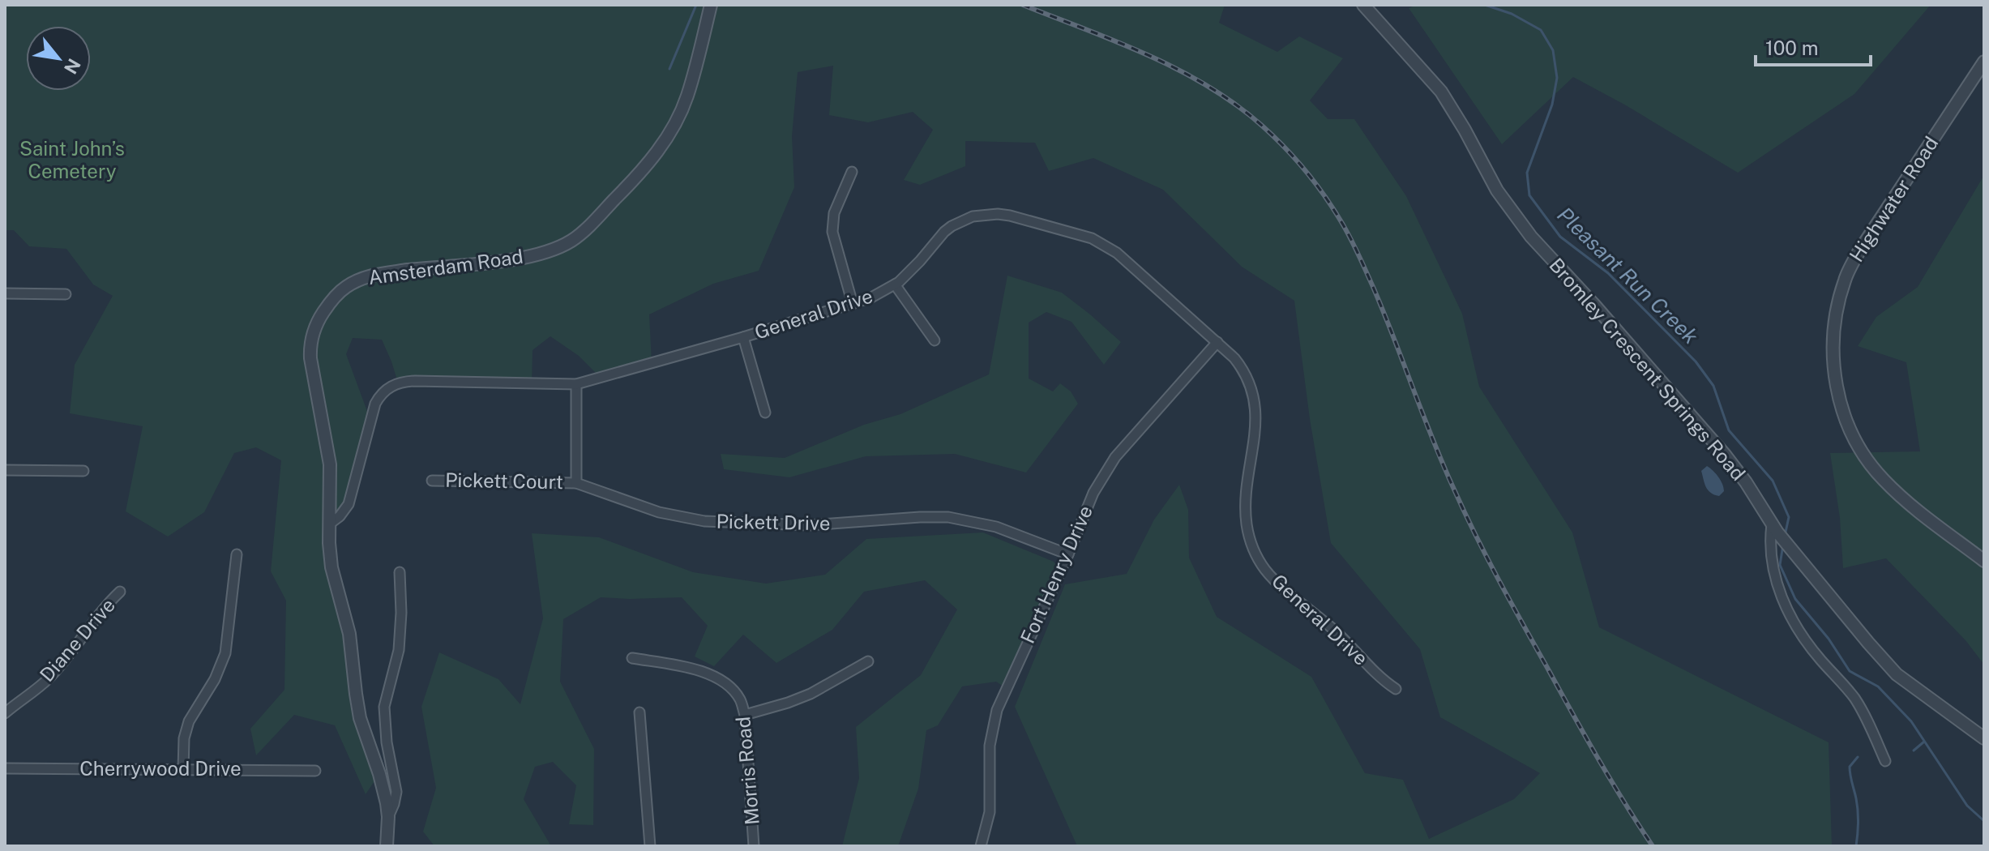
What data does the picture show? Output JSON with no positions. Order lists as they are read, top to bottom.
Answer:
{
  "streets": {
    "street": [
      "Highwater Road",
      "Amsterdam Road",
      "General Drive",
      "Bromley Crescent Springs Road",
      "Pickett Court",
      "Pickett Drive",
      "Fort Henry Drive",
      "Diane Drive",
      "Cherrywood Drive",
      "Morris Road"
    ]
  },
  "crossings": [
    ["Amsterdam Road", "General Drive"],
    ["General Drive", "Fort Henry Drive"],
    ["Pickett Court", "Pickett Drive"],
    ["Pickett Drive", "Fort Henry Drive"]
  ],
  "water": ["Pleasant Run Creek"],
  "parks": ["Saint John’s Cemetery"],
  "scale_bar": "100 m",
  "north": "bottom right"
}
